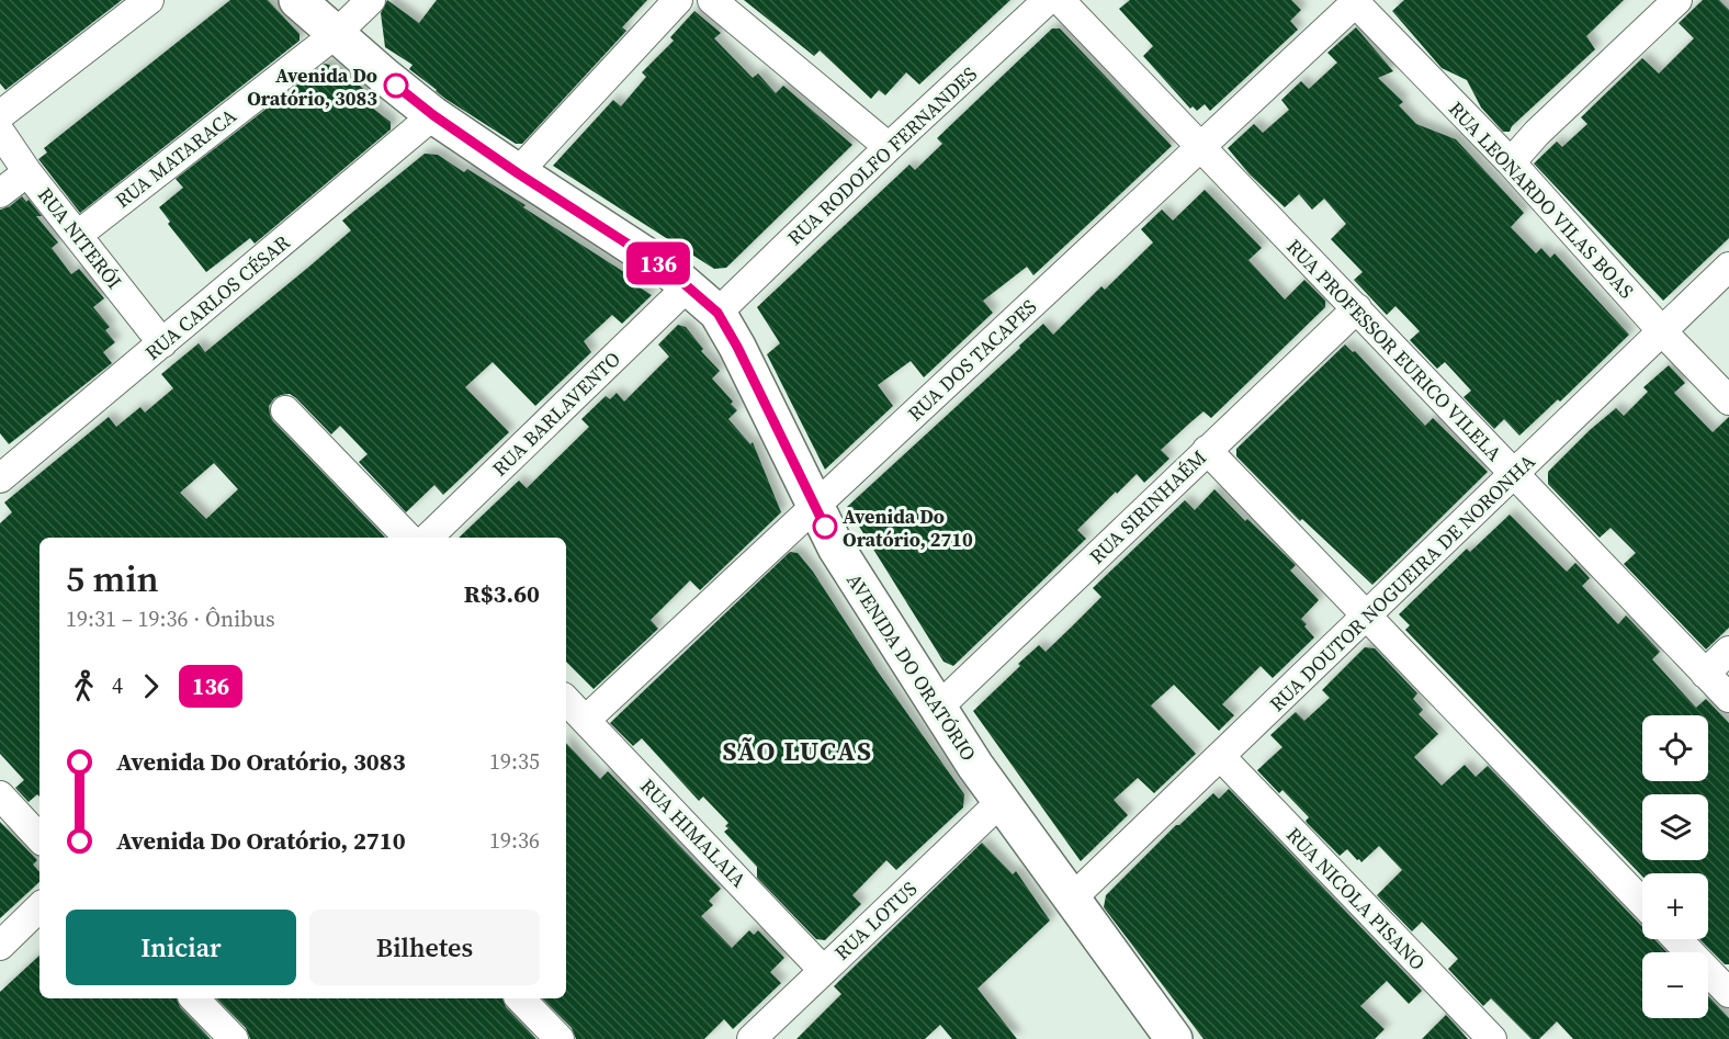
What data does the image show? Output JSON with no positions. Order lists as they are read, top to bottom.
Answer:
{
  "streets": {
    "main road": ["AVENIDA DO ORATÓRIO"],
    "street": [
      "RUA RODOLFO FERNANDES",
      "RUA MATARACA",
      "RUA LEONARDO VILAS BOAS",
      "RUA NITERÓI",
      "RUA CARLOS CÉSAR",
      "RUA PROFESSOR EURICO VILELA",
      "RUA DOS TACAPES",
      "RUA BARLAVENTO",
      "RUA SIRINHAÉM",
      "RUA DOUTOR NOGUEIRA DE NORONHA",
      "RUA HIMALAIA",
      "RUA NICOLA PISANO",
      "RUA LOTUS"
    ]
  },
  "crossings": [
    ["RUA RODOLFO FERNANDES", "AVENIDA DO ORATÓRIO"],
    ["RUA MATARACA", "RUA NITERÓI"],
    ["RUA MATARACA", "AVENIDA DO ORATÓRIO"],
    ["RUA LEONARDO VILAS BOAS", "RUA DOS TACAPES"],
    ["RUA LEONARDO VILAS BOAS", "RUA DOUTOR NOGUEIRA DE NORONHA"],
    ["RUA NITERÓI", "RUA CARLOS CÉSAR"],
    ["RUA CARLOS CÉSAR", "AVENIDA DO ORATÓRIO"],
    ["RUA PROFESSOR EURICO VILELA", "RUA DOS TACAPES"],
    ["RUA PROFESSOR EURICO VILELA", "RUA SIRINHAÉM"],
    ["RUA PROFESSOR EURICO VILELA", "RUA DOUTOR NOGUEIRA DE NORONHA"],
    ["RUA DOS TACAPES", "AVENIDA DO ORATÓRIO"],
    ["RUA DOS TACAPES", "RUA HIMALAIA"],
    ["RUA BARLAVENTO", "AVENIDA DO ORATÓRIO"],
    ["RUA SIRINHAÉM", "AVENIDA DO ORATÓRIO"],
    ["RUA DOUTOR NOGUEIRA DE NORONHA", "AVENIDA DO ORATÓRIO"],
    ["RUA DOUTOR NOGUEIRA DE NORONHA", "RUA NICOLA PISANO"],
    ["AVENIDA DO ORATÓRIO", "RUA LOTUS"],
    ["RUA HIMALAIA", "RUA LOTUS"]
  ],
  "districts": ["SÃO LUCAS"],
  "places": ["Avenida Do Oratório, 3083", "Avenida Do Oratório, 2710"],
  "lines": ["bus line 136"],
  "page": {
    "on_map": "136",
    "heading": ["5 min", "19:31 – 19:36 · Ônibus", "R$3.60"],
    "legs": ["4", "136"],
    "map_buttons": ["+", "−"],
    "list": [
      {
        "name": "Avenida Do Oratório, 3083",
        "value": "19:35"
      },
      {
        "name": "Avenida Do Oratório, 2710",
        "value": "19:36"
      }
    ],
    "buttons": ["Iniciar", "Bilhetes"]
  }
}
